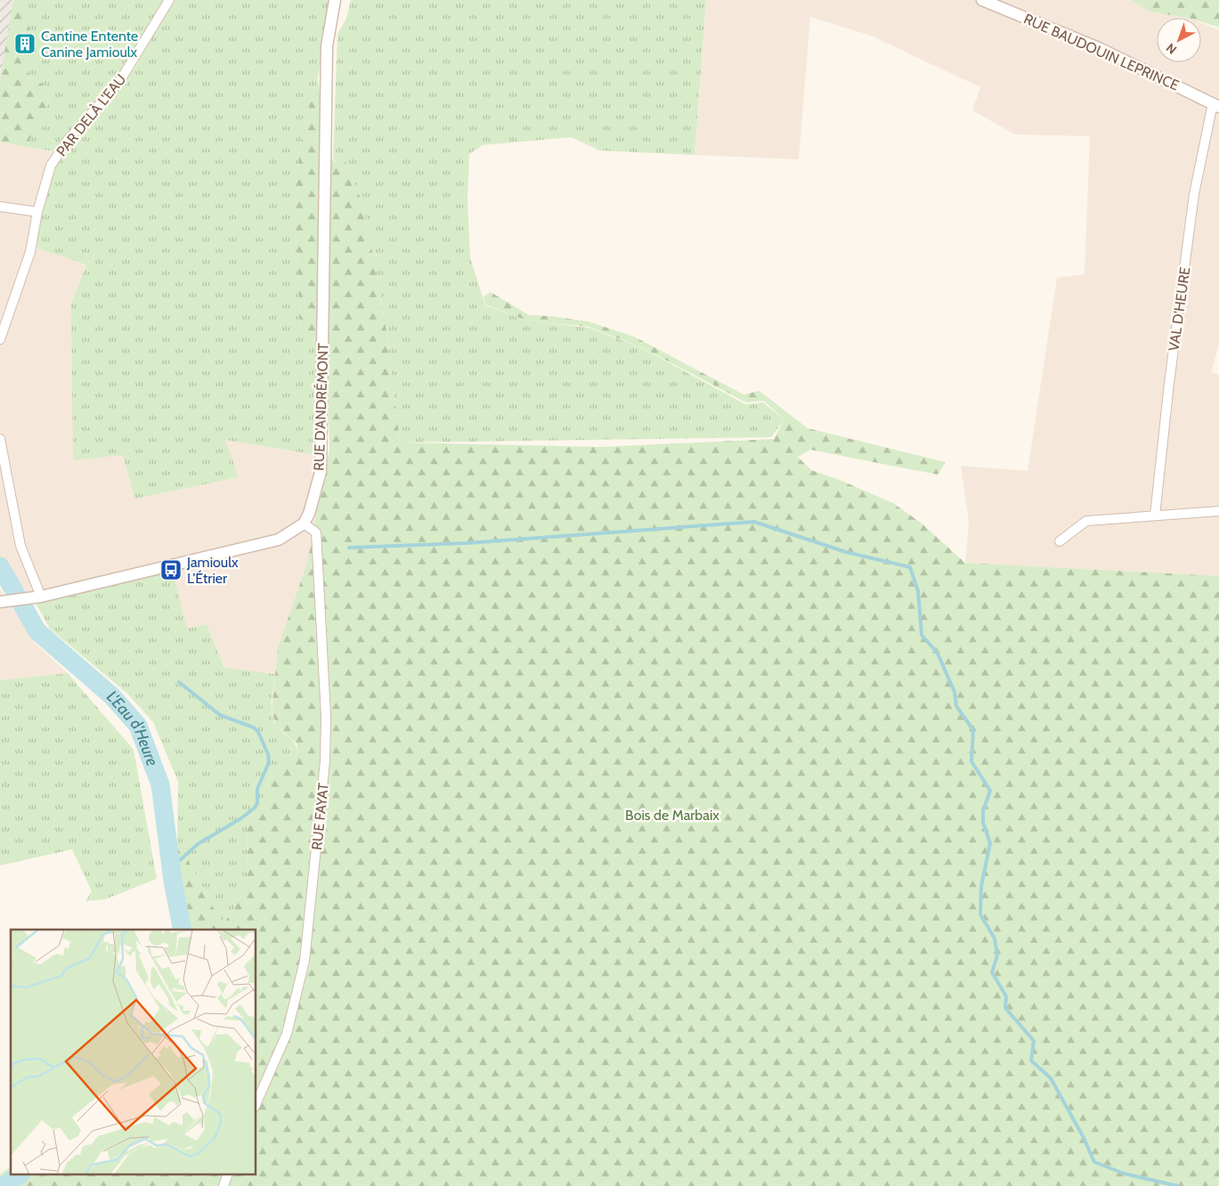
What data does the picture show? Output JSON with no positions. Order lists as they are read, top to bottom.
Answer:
{
  "streets": {
    "street": [
      "RUE BAUDOUIN LEPRINCE",
      "PAR DELÀ L'EAU",
      "VAL D'HEURE",
      "RUE D'ANDRÉMONT",
      "RUE FAYAT"
    ]
  },
  "crossings": [
    ["RUE BAUDOUIN LEPRINCE", "VAL D'HEURE"],
    ["RUE D'ANDRÉMONT", "RUE FAYAT"]
  ],
  "water": ["L'Eau d'Heure"],
  "parks": ["Bois de Marbaix"],
  "places": {
    "building": ["Cantine Entente Canine Jamioulx"],
    "bus stop": ["Jamioulx L'Étrier"]
  },
  "north": "bottom left"
}
